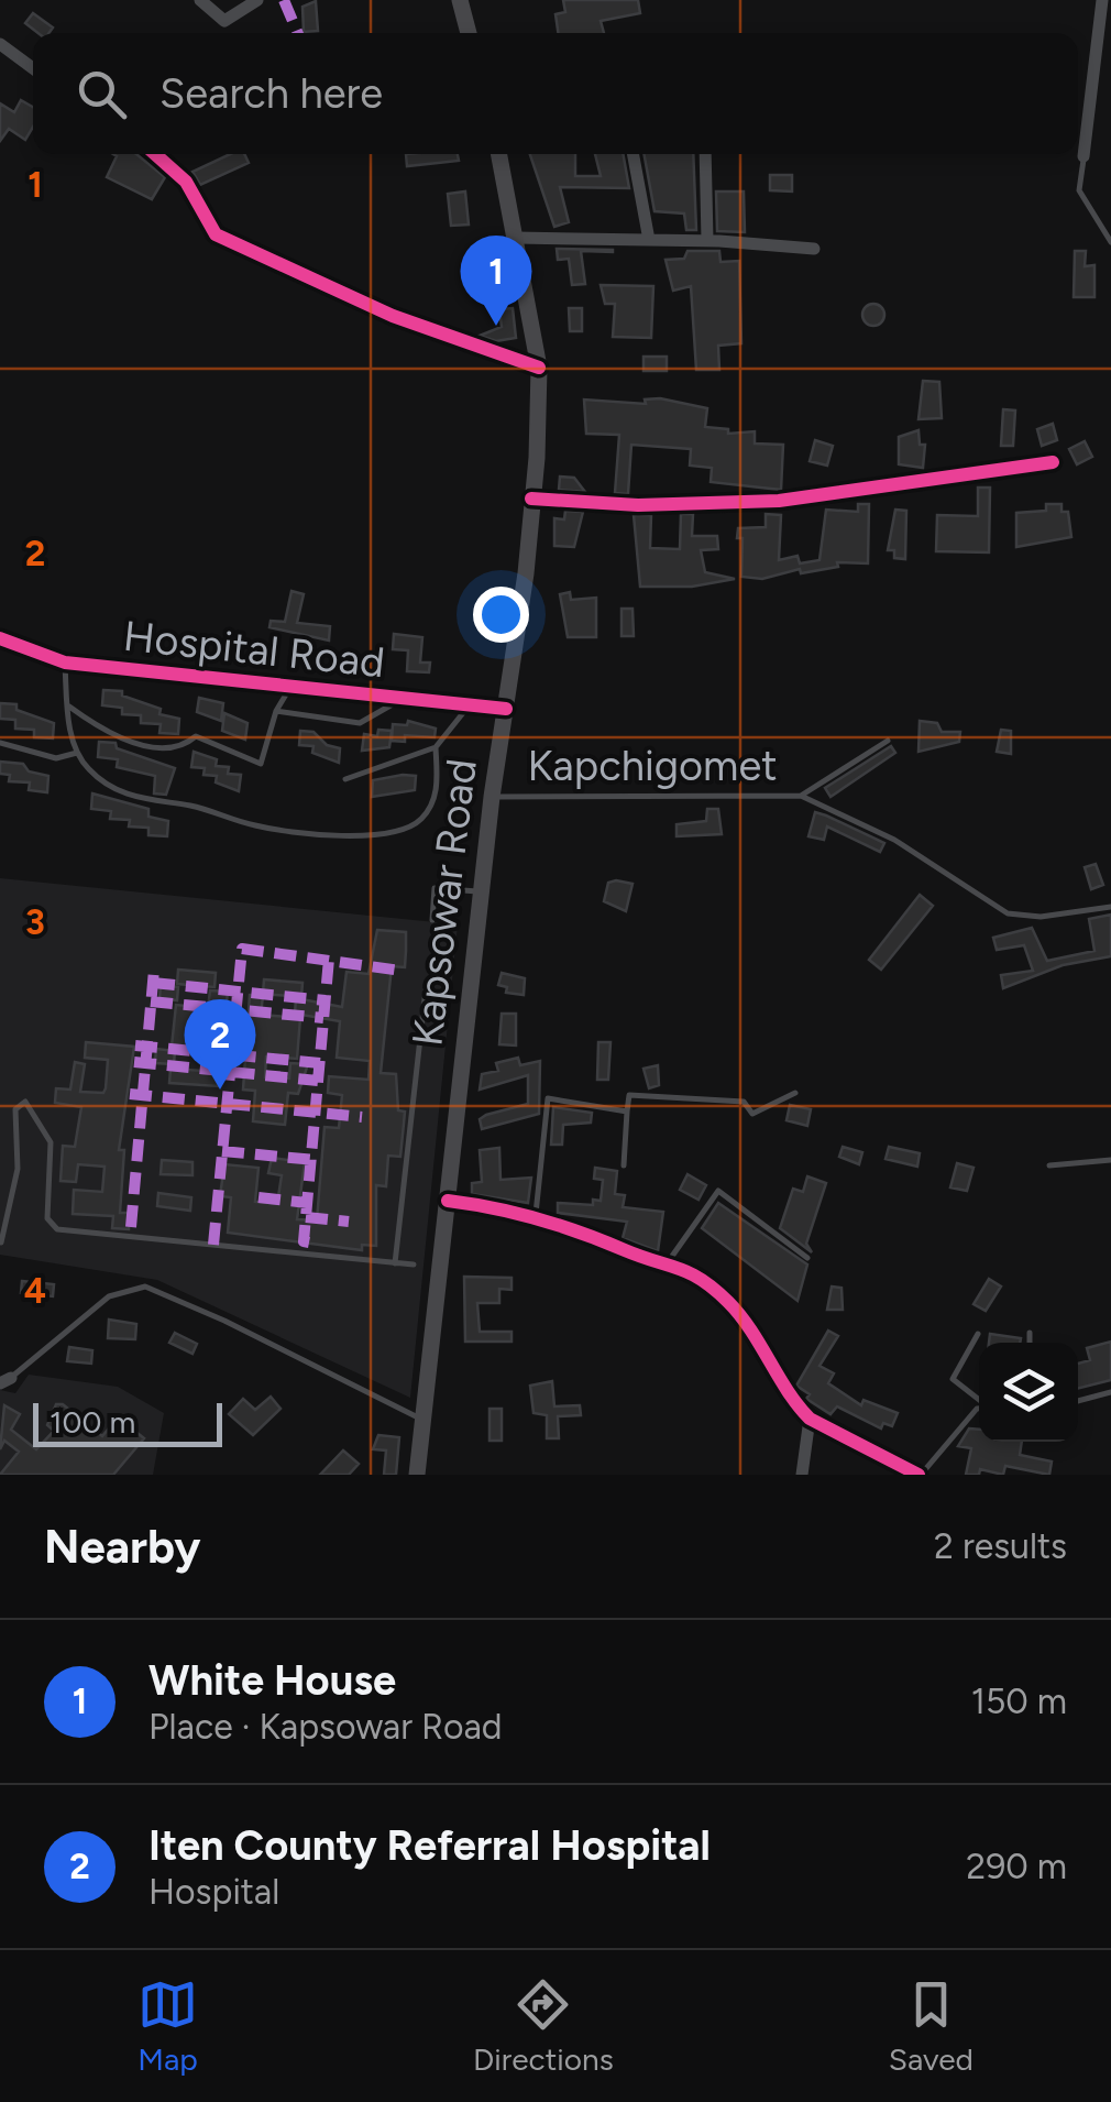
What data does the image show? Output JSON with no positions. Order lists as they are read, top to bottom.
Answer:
{
  "streets": {
    "main road": ["Kapsowar Road"],
    "street": ["Hospital Road"],
    "lane": ["Kapchigomet"]
  },
  "crossings": [
    ["Hospital Road", "Kapsowar Road"],
    ["Kapchigomet", "Kapsowar Road"]
  ],
  "scale_bar": "100 m",
  "page": {
    "search": "Search here",
    "pins": ["1", "2"],
    "scale": "100 m",
    "heading": ["Nearby", "2 results"],
    "list": [
      {
        "mark": "1",
        "name": "White House",
        "note": "Place · Kapsowar Road",
        "value": "150 m"
      },
      {
        "mark": "2",
        "name": "Iten County Referral Hospital",
        "note": "Hospital",
        "value": "290 m"
      }
    ],
    "nav": ["Map", "Directions", "Saved"]
  },
  "grid": {
    "rows": [
      "1",
      "2",
      "3",
      "4"
    ]
  }
}
